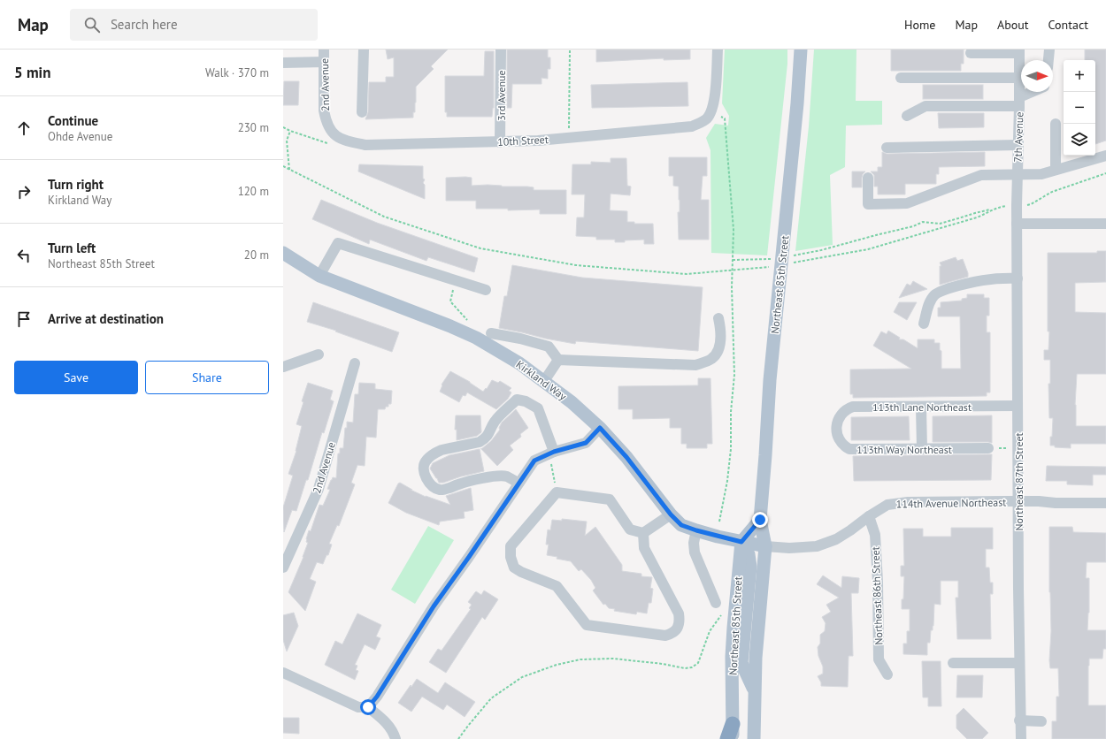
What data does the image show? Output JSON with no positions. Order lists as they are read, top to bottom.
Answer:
{
  "streets": {
    "main road": ["Northeast 85th Street", "Kirkland Way"],
    "street": [
      "2nd Avenue",
      "3rd Avenue",
      "7th Avenue",
      "10th Street",
      "113th Lane Northeast",
      "113th Way Northeast",
      "Northeast 87th Street",
      "114th Avenue Northeast",
      "Northeast 86th Street"
    ]
  },
  "crossings": [
    ["2nd Avenue", "10th Street"],
    ["3rd Avenue", "10th Street"],
    ["7th Avenue", "Northeast 87th Street"],
    ["Northeast 85th Street", "Kirkland Way"],
    ["Northeast 85th Street", "114th Avenue Northeast"],
    ["Kirkland Way", "114th Avenue Northeast"],
    ["113th Lane Northeast", "113th Way Northeast"],
    ["113th Lane Northeast", "Northeast 87th Street"],
    ["Northeast 87th Street", "114th Avenue Northeast"],
    ["114th Avenue Northeast", "Northeast 86th Street"]
  ],
  "north": "right",
  "page": {
    "header": "Map",
    "search": "Search here",
    "nav": [
      "Home",
      "Map",
      "About",
      "Contact"
    ],
    "heading": ["5 min", "Walk · 370 m"],
    "map_buttons": ["+", "−"],
    "list": [
      ["Continue", "Ohde Avenue", "230 m"],
      ["Turn right", "Kirkland Way", "120 m"],
      ["Turn left", "Northeast 85th Street", "20 m"],
      "Arrive at destination"
    ],
    "buttons": ["Save", "Share"]
  }
}
